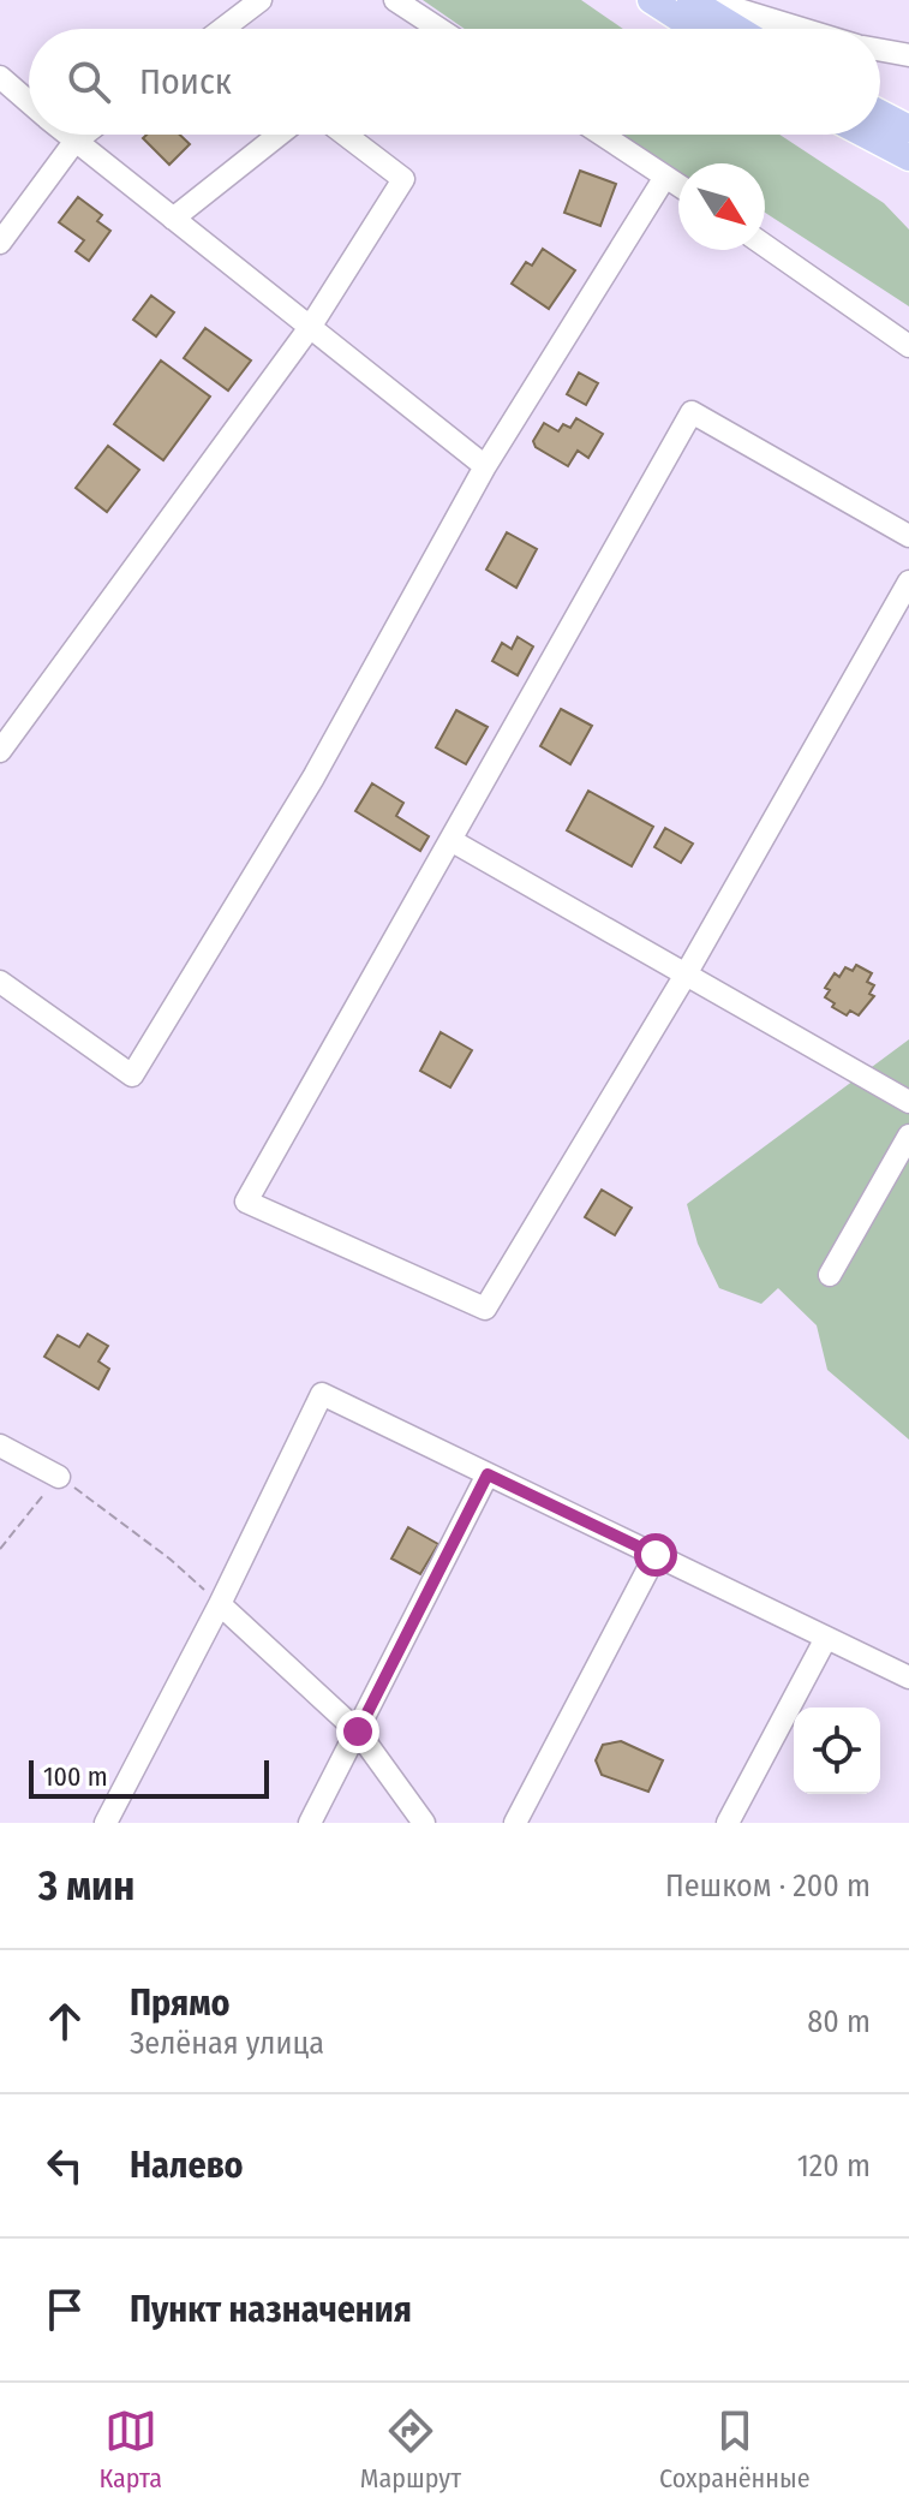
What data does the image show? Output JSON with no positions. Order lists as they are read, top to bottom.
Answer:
{
  "scale_bar": "100 m",
  "north": "bottom right",
  "page": {
    "search": "Поиск",
    "scale": "100 m",
    "heading": ["3 мин", "Пешком · 200 m"],
    "list": [
      ["Прямо", "Зелёная улица", "80 m"],
      ["Налево", "120 m"],
      "Пункт назначения"
    ],
    "nav": ["Карта", "Маршрут", "Сохранённые"]
  }
}
